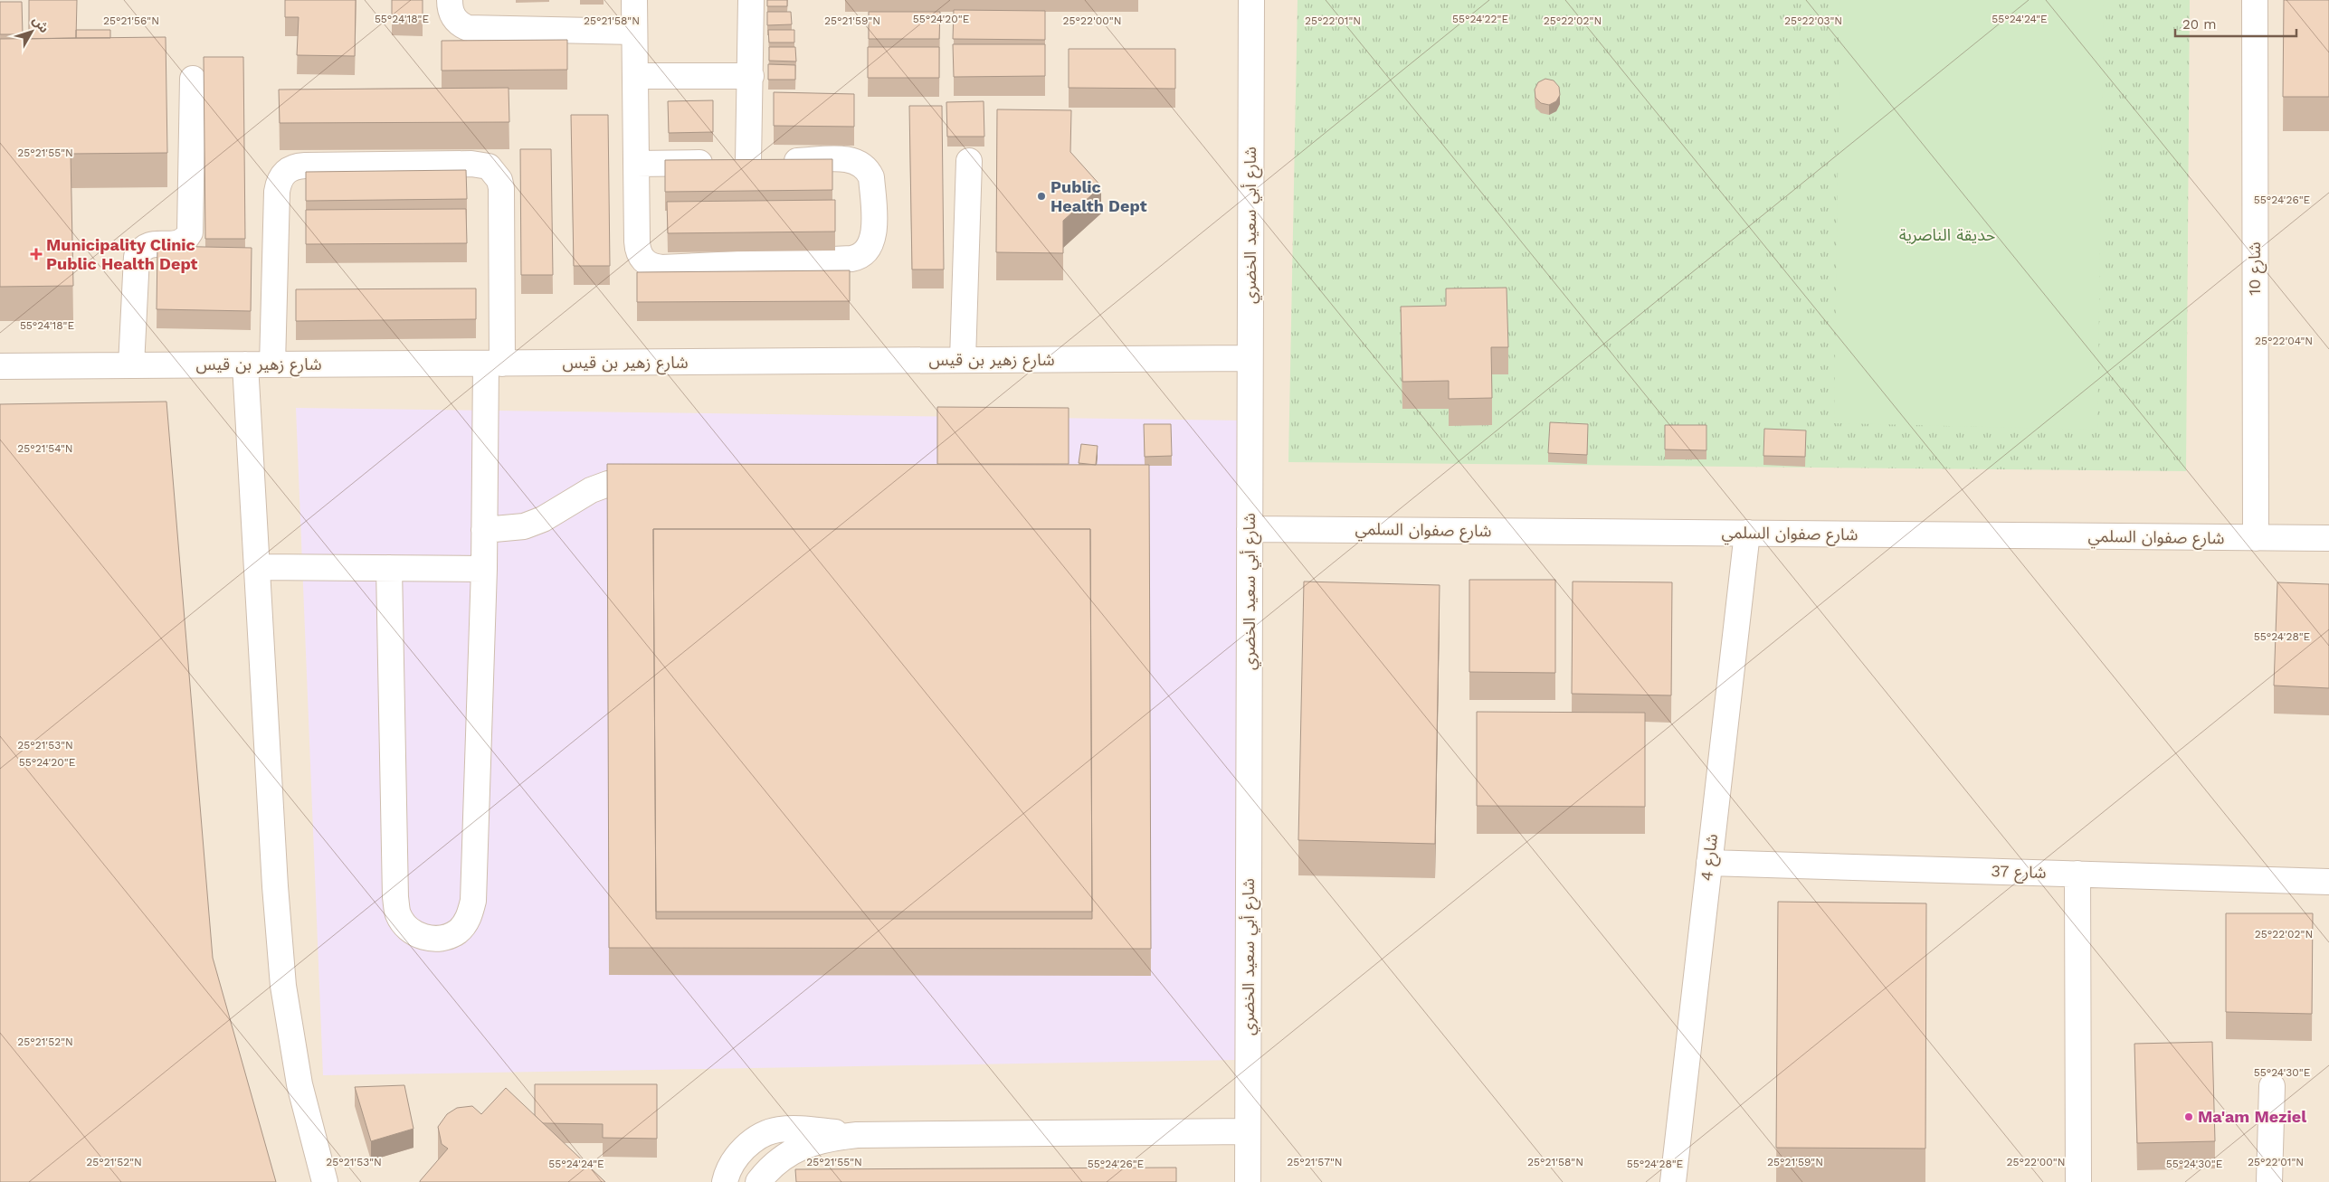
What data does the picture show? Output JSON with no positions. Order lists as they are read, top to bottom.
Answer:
{
  "streets": {
    "street": [
      "شارع أبي سعيد الخضري",
      "شارع 10",
      "شارع زهير بن قيس",
      "شارع صفوان السلمي",
      "شارع 4",
      "شارع 37"
    ]
  },
  "crossings": [
    ["شارع أبي سعيد الخضري", "شارع زهير بن قيس"],
    ["شارع أبي سعيد الخضري", "شارع صفوان السلمي"],
    ["شارع 10", "شارع صفوان السلمي"],
    ["شارع صفوان السلمي", "شارع 4"],
    ["شارع 4", "شارع 37"]
  ],
  "parks": ["حديقة الناصرية"],
  "places": {
    "other": ["Public Health Dept", "Ma'am Meziel"],
    "health": ["Municipality Clinic Public Health Dept"]
  },
  "scale_bar": "20 m",
  "north": "top right",
  "coordinates": [
    "55°24'18\"E",
    "55°24'20\"E",
    "55°24'22\"E",
    "55°24'24\"E",
    "25°21'56\"N",
    "25°21'58\"N",
    "25°21'59\"N",
    "25°22'01\"N",
    "25°22'02\"N",
    "25°22'03\"N",
    "25°22'00\"N",
    "25°21'55\"N",
    "55°24'26\"E",
    "25°22'04\"N",
    "25°21'54\"N",
    "55°24'28\"E",
    "25°21'53\"N",
    "25°21'52\"N",
    "55°24'30\"E",
    "25°21'57\"N"
  ]
}
